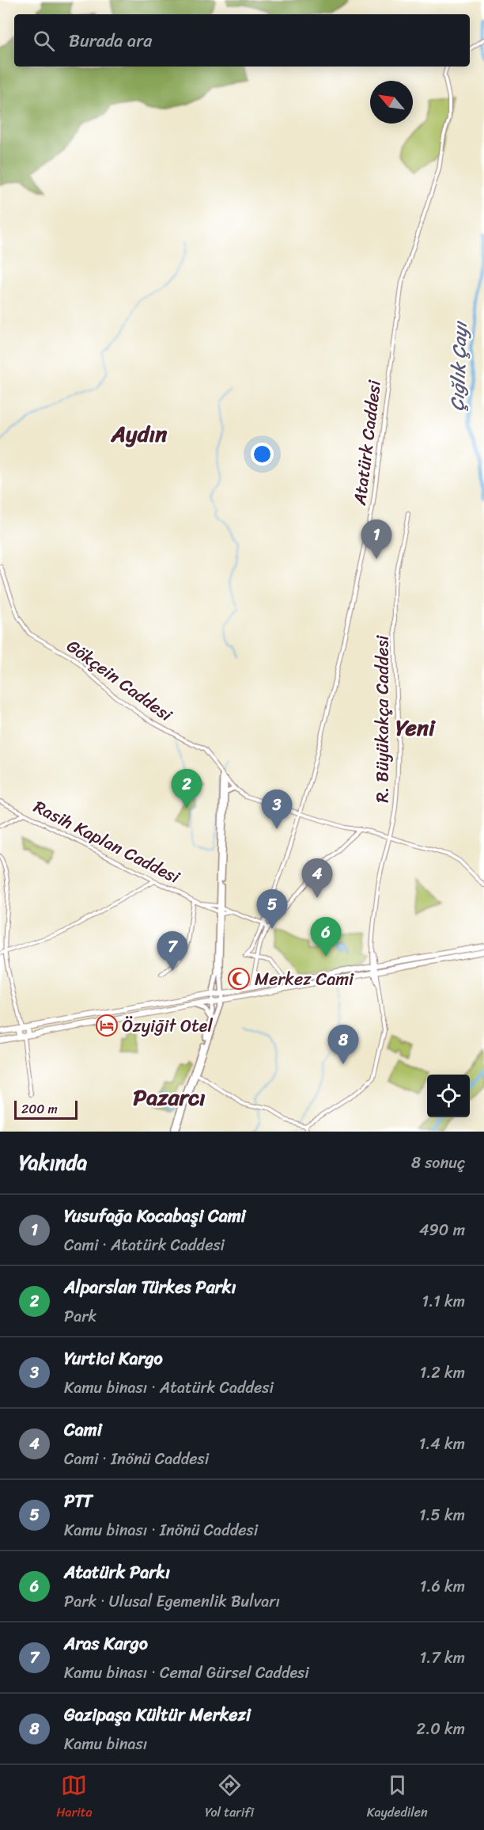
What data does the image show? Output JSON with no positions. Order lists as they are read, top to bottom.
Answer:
{
  "streets": {
    "street": [
      "Atatürk Caddesi",
      "Gökçein Caddesi",
      "R. Büyükakça Caddesi",
      "Rasih Kaplan Caddesi"
    ]
  },
  "crossings": [
    ["Atatürk Caddesi", "Gökçein Caddesi"],
    ["Atatürk Caddesi", "Rasih Kaplan Caddesi"],
    ["Gökçein Caddesi", "R. Büyükakça Caddesi"]
  ],
  "districts": ["Aydın", "Yeni", "Pazarcı"],
  "water": ["Çığlık Çayı"],
  "places": {
    "mosque": ["Merkez Cami"],
    "hotel": ["Özyiğit Otel"]
  },
  "scale_bar": "200 m",
  "north": "top left",
  "page": {
    "search": "Burada ara",
    "pins": [
      "1",
      "2",
      "3",
      "4",
      "5",
      "6",
      "7",
      "8"
    ],
    "scale": "200 m",
    "heading": ["Yakında", "8 sonuç"],
    "list": [
      {
        "mark": "1",
        "name": "Yusufağa Kocabaşi Cami",
        "note": "Cami · Atatürk Caddesi",
        "value": "490 m"
      },
      {
        "mark": "2",
        "name": "Alparslan Türkes Parkı",
        "note": "Park",
        "value": "1.1 km"
      },
      {
        "mark": "3",
        "name": "Yurtici Kargo",
        "note": "Kamu binası · Atatürk Caddesi",
        "value": "1.2 km"
      },
      {
        "mark": "4",
        "name": "Cami",
        "note": "Cami · Inönü Caddesi",
        "value": "1.4 km"
      },
      {
        "mark": "5",
        "name": "PTT",
        "note": "Kamu binası · Inönü Caddesi",
        "value": "1.5 km"
      },
      {
        "mark": "6",
        "name": "Atatürk Parkı",
        "note": "Park · Ulusal Egemenlik Bulvarı",
        "value": "1.6 km"
      },
      {
        "mark": "7",
        "name": "Aras Kargo",
        "note": "Kamu binası · Cemal Gürsel Caddesi",
        "value": "1.7 km"
      },
      {
        "mark": "8",
        "name": "Gazipaşa Kültür Merkezi",
        "note": "Kamu binası",
        "value": "2.0 km"
      }
    ],
    "nav": ["Harita", "Yol tarifi", "Kaydedilen"]
  }
}
